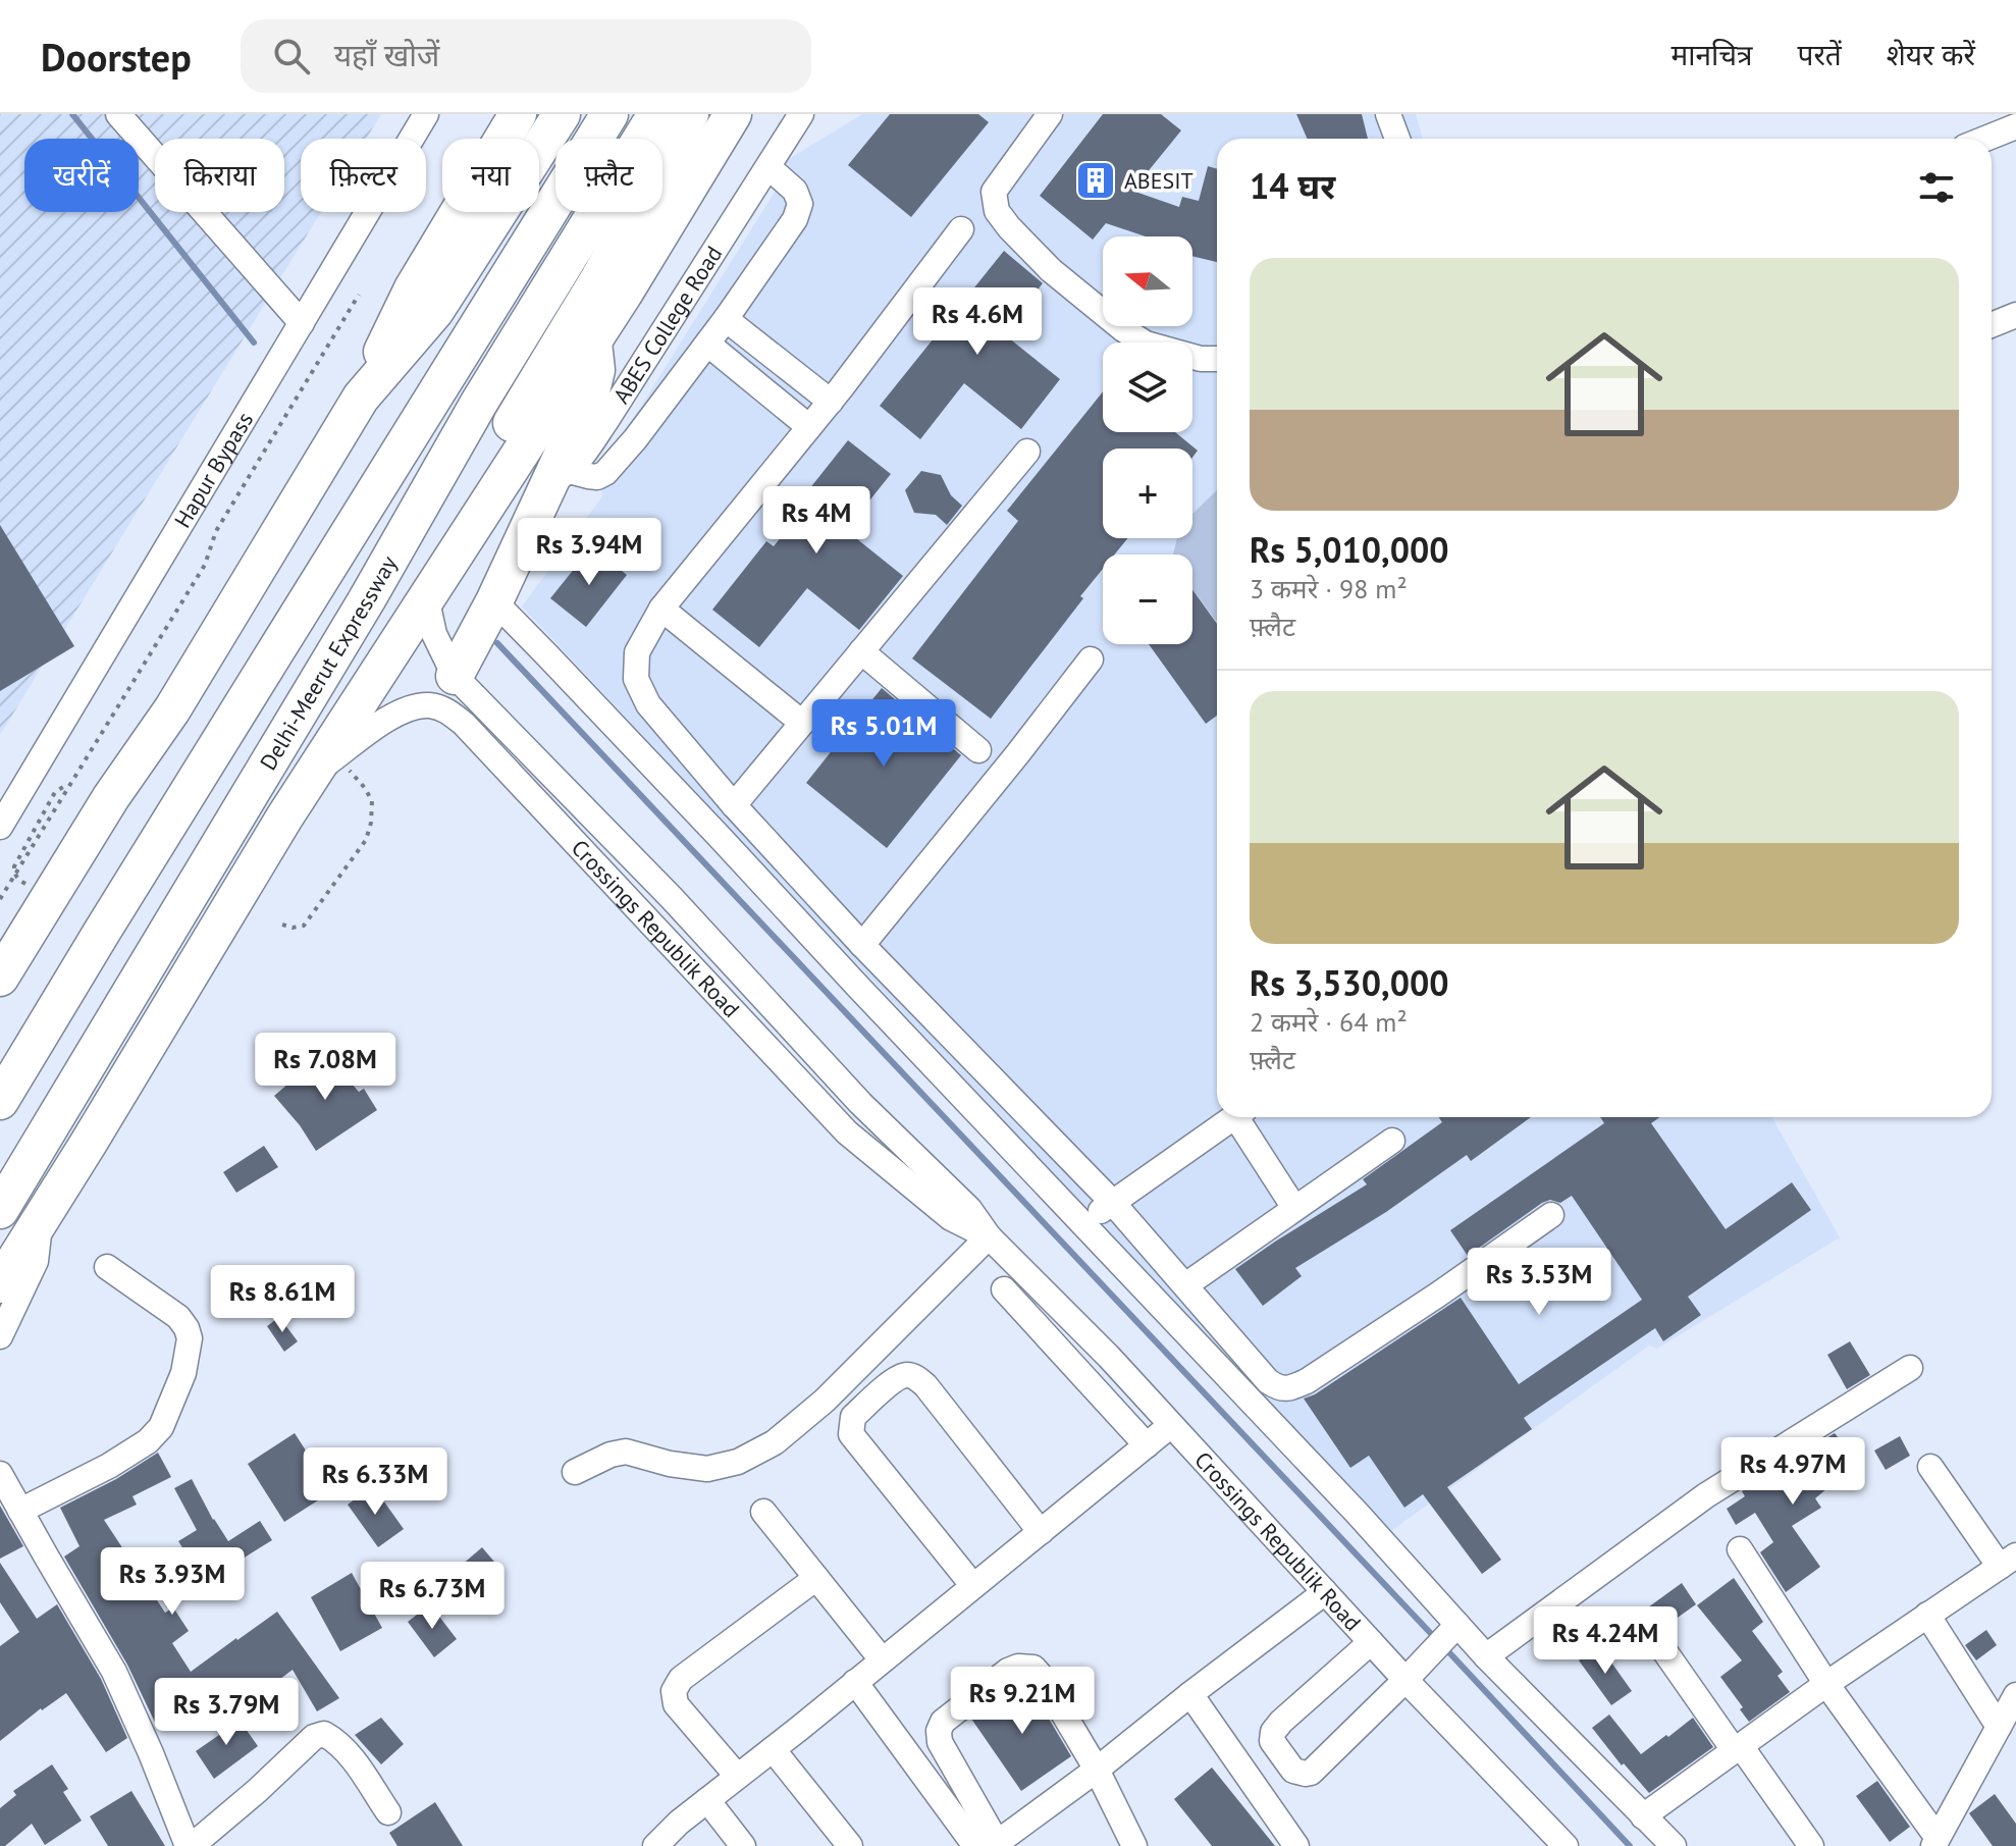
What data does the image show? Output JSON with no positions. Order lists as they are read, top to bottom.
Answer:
{
  "streets": {
    "highway": ["Delhi-Meerut Expressway"],
    "street": ["ABES College Road", "Hapur Bypass", "Crossings Republik Road"]
  },
  "places": {
    "building": ["ABESIT"]
  },
  "north": "left",
  "page": {
    "header": "Doorstep",
    "search": "यहाँ खोजें",
    "nav": ["मानचित्र", "परतें", "शेयर करें"],
    "chip": [
      "खरीदें",
      "किराया",
      "फ़िल्टर",
      "नया",
      "फ़्लैट"
    ],
    "heading": "14 घर",
    "map_buttons": ["+", "−"],
    "list": [
      {
        "name": "Rs 5,010,000",
        "note": "3 कमरे · 98 m² · फ़्लैट"
      },
      {
        "name": "Rs 3,530,000",
        "note": "2 कमरे · 64 m² · फ़्लैट"
      }
    ],
    "price": [
      "Rs 4.6M",
      "Rs 4M",
      "Rs 3.94M",
      "Rs 5.01M",
      "Rs 7.08M",
      "Rs 3.53M",
      "Rs 8.61M",
      "Rs 4.97M",
      "Rs 6.33M",
      "Rs 3.93M",
      "Rs 6.73M",
      "Rs 4.24M",
      "Rs 9.21M",
      "Rs 3.79M"
    ]
  }
}
